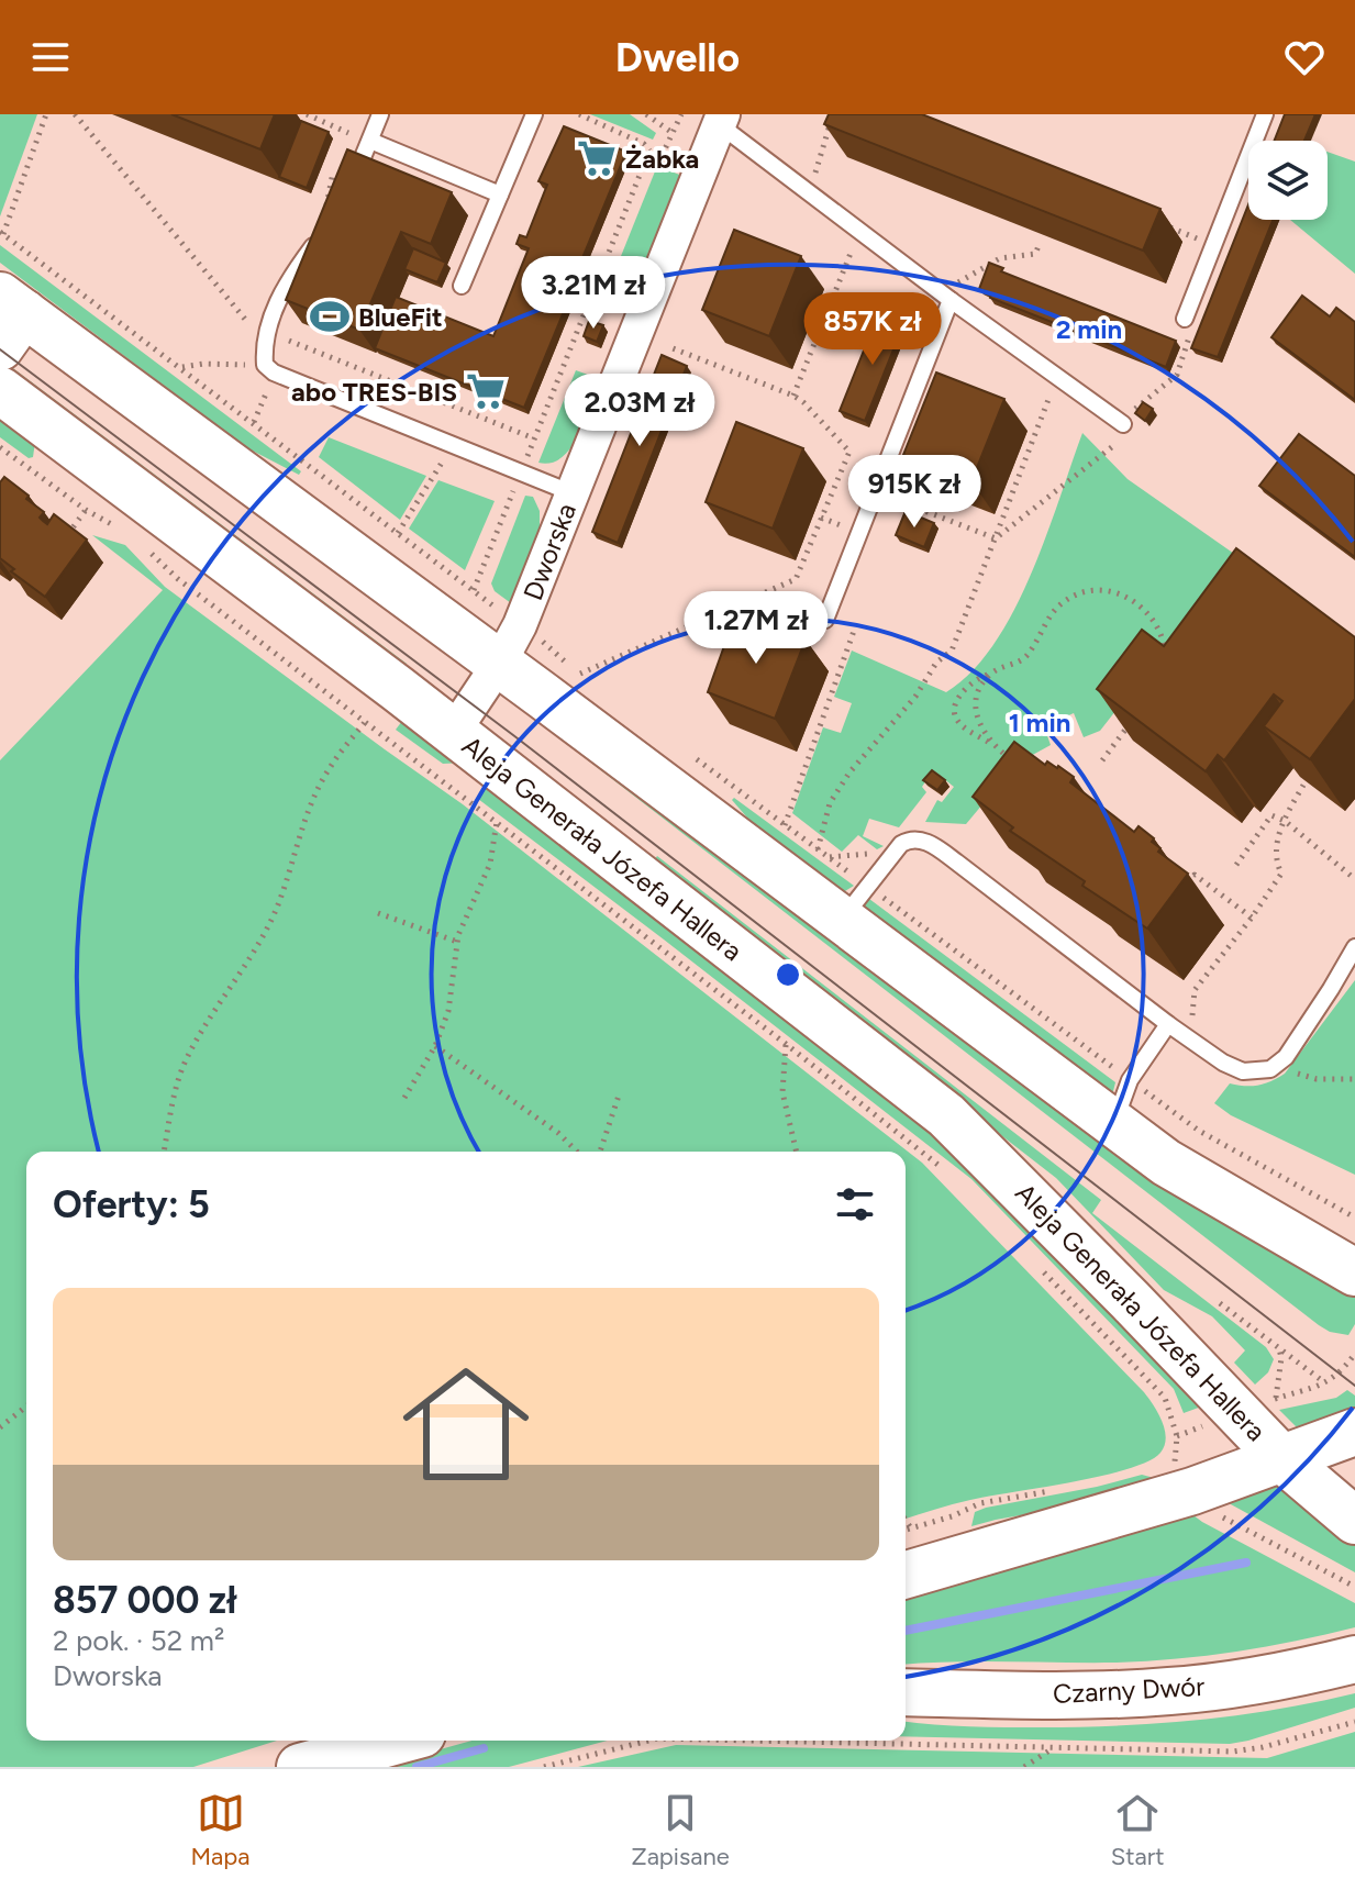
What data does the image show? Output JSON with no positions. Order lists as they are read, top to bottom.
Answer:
{
  "streets": {
    "street": ["Dworska", "Aleja Generała Józefa Hallera", "Czarny Dwór"]
  },
  "crossings": [
    ["Dworska", "Aleja Generała Józefa Hallera"]
  ],
  "places": {
    "supermarket": ["Żabka", "abo TRES-BIS"],
    "sports": ["BlueFit"]
  },
  "page": {
    "header": "Dwello",
    "price": [
      "3.21M zł",
      "857K zł",
      "2.03M zł",
      "915K zł",
      "1.27M zł"
    ],
    "heading": "Oferty: 5",
    "list": [
      {
        "name": "857 000 zł",
        "note": "2 pok. · 52 m² · Dworska"
      }
    ],
    "tabs": ["Mapa", "Zapisane", "Start"]
  },
  "rings": ["2 min", "1 min"]
}
